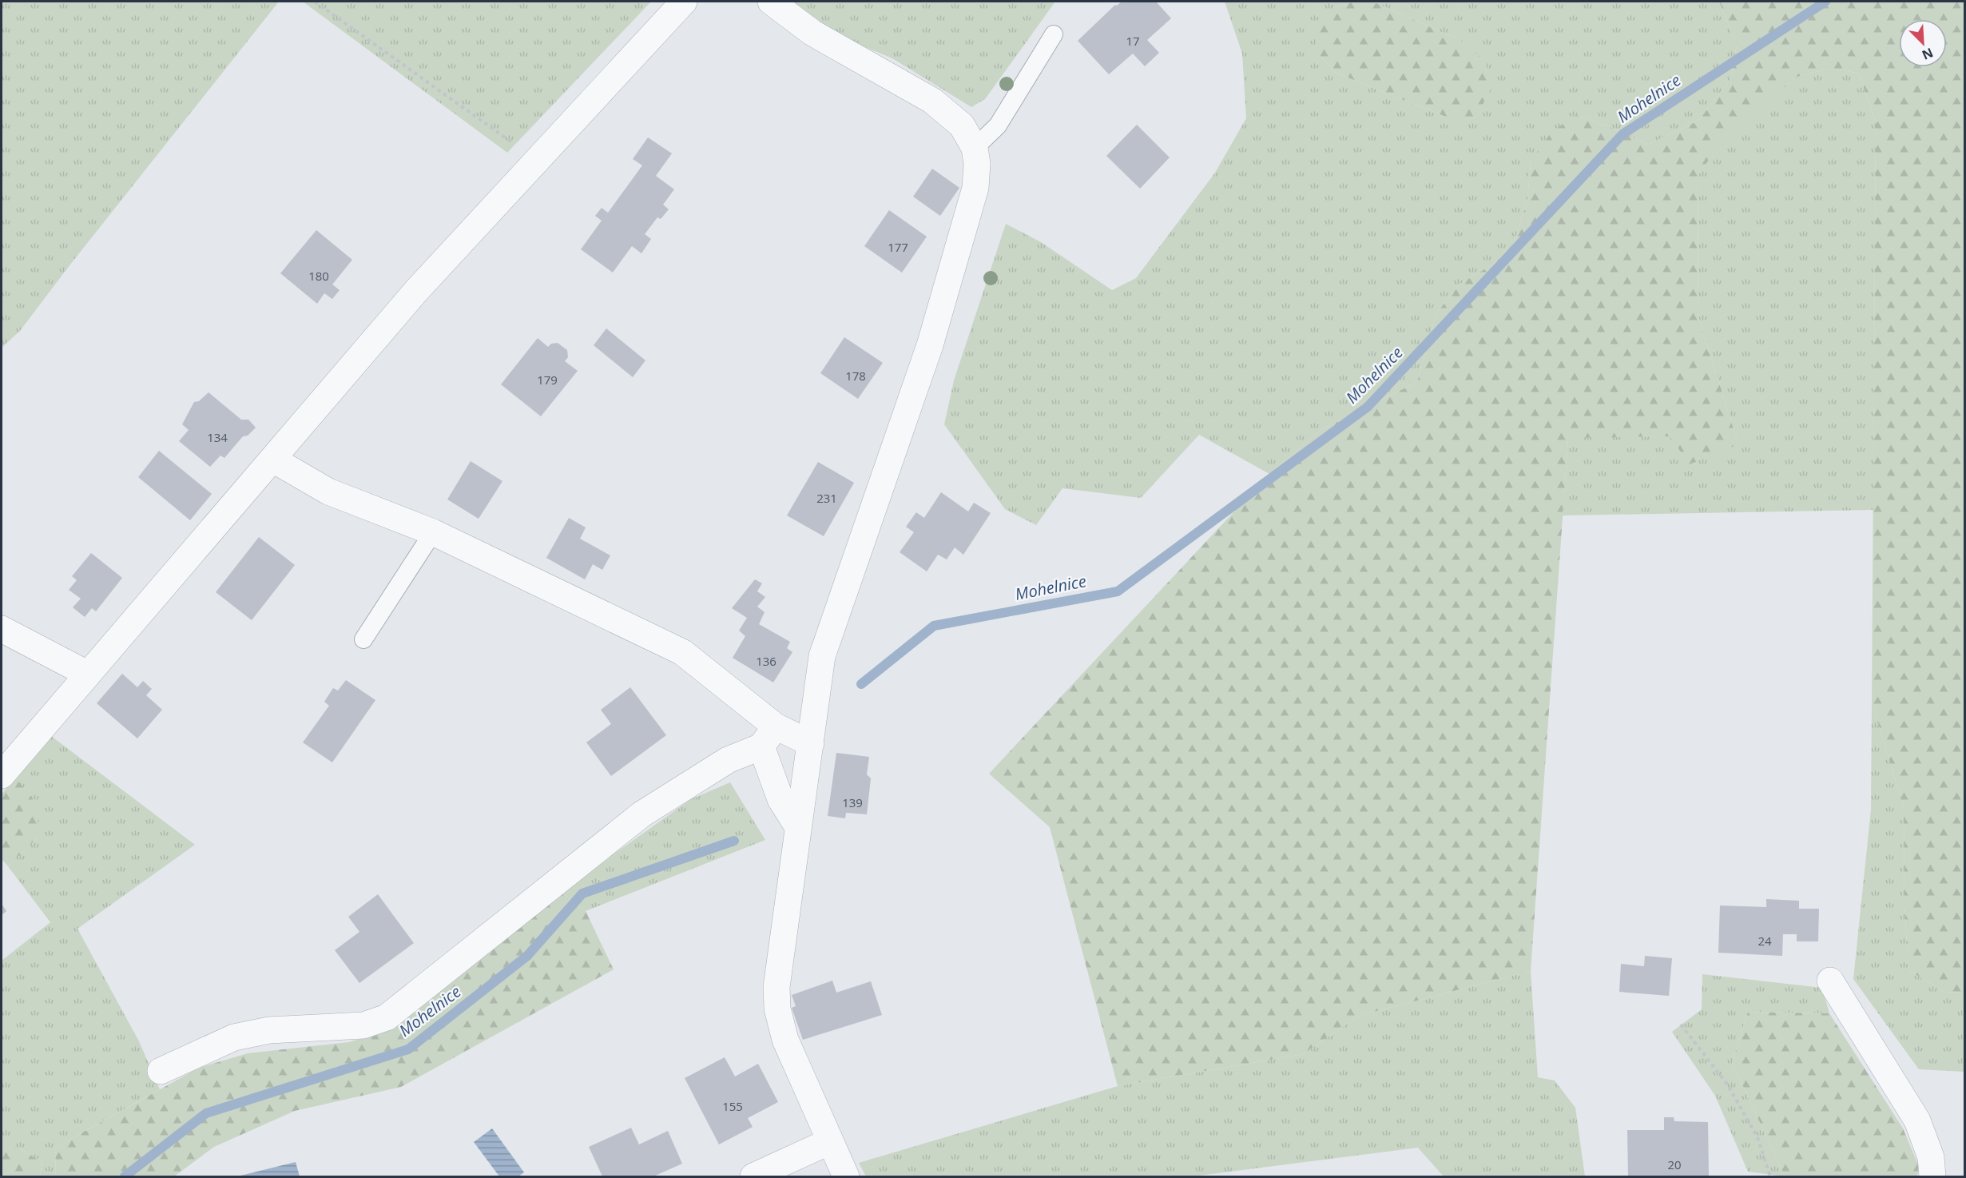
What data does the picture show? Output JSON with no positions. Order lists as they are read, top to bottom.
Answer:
{
  "water": ["Mohelnice"],
  "house_numbers": [
    "17",
    "177",
    "180",
    "178",
    "179",
    "134",
    "231",
    "136",
    "139",
    "24",
    "155",
    "20"
  ],
  "north": "bottom right"
}
